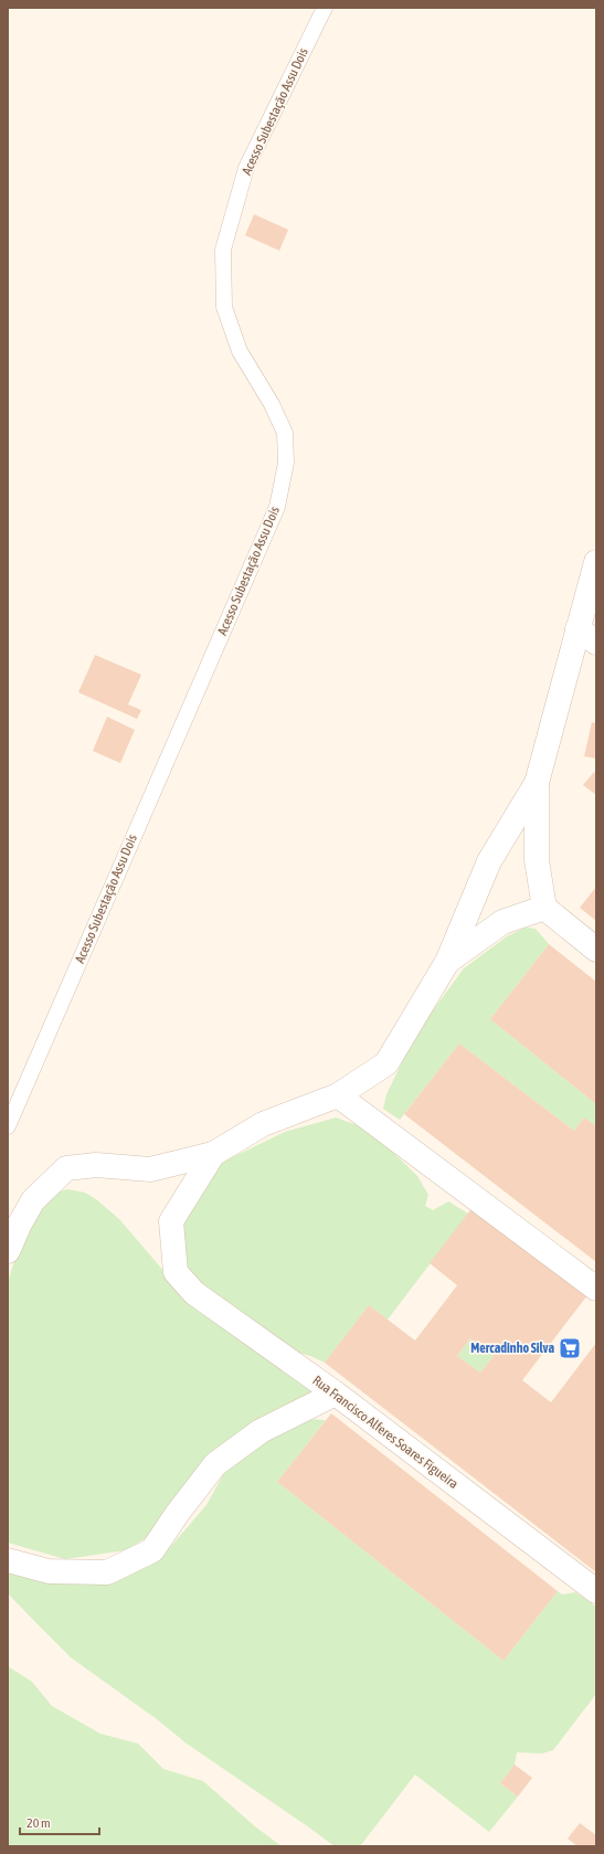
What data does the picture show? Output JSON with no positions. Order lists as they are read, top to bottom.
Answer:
{
  "streets": {
    "street": ["Rua Francisco Alferes Soares Figueira"],
    "lane": ["Acesso Subestação Assu Dois"]
  },
  "places": {
    "supermarket": ["Mercadinho Silva"]
  },
  "scale_bar": "20 m"
}
